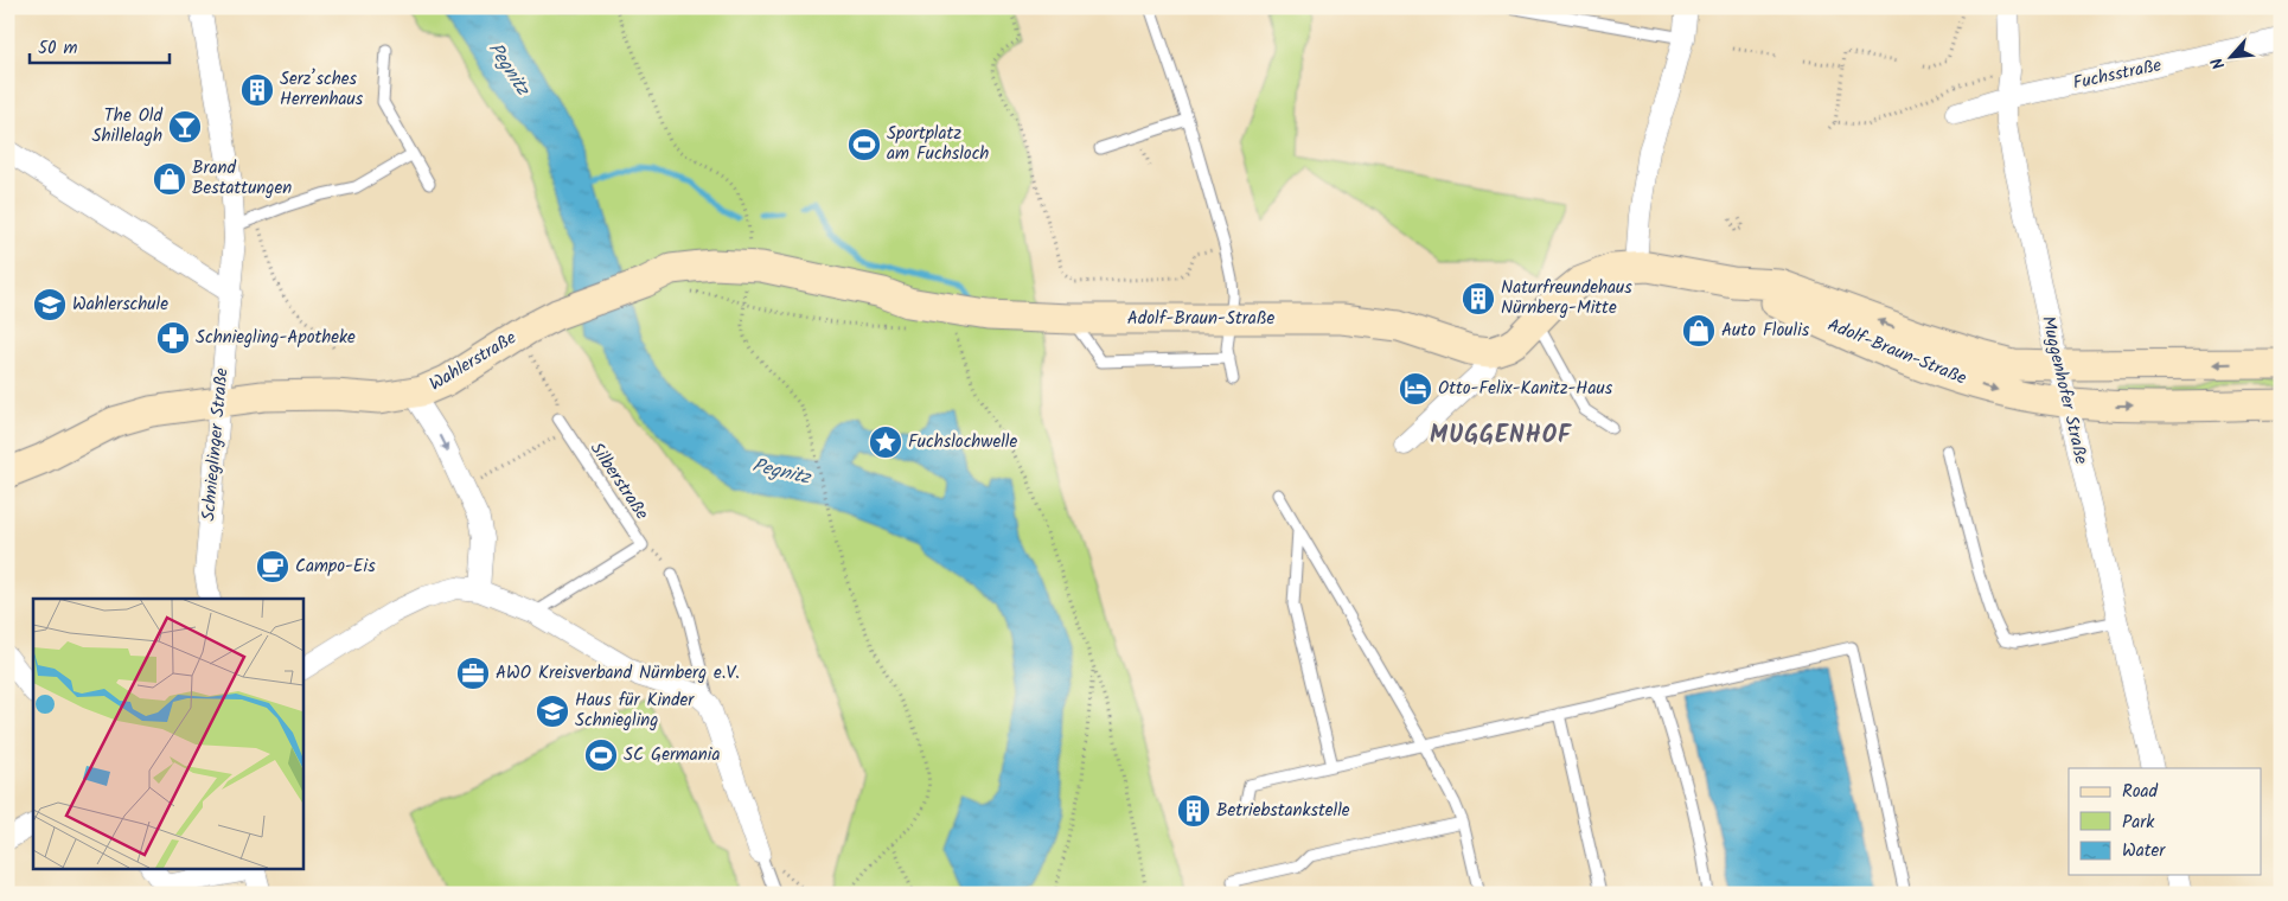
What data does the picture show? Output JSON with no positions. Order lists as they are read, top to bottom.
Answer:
{
  "streets": {
    "main road": ["Adolf-Braun-Straße", "Wahlerstraße"],
    "street": ["Fuchsstraße", "Muggenhofer Straße", "Schnieglinger Straße"],
    "lane": ["Silberstraße"]
  },
  "crossings": [
    ["Fuchsstraße", "Muggenhofer Straße"],
    ["Adolf-Braun-Straße", "Wahlerstraße"],
    ["Adolf-Braun-Straße", "Muggenhofer Straße"],
    ["Wahlerstraße", "Schnieglinger Straße"]
  ],
  "districts": ["MUGGENHOF"],
  "water": ["Pegnitz"],
  "places": {
    "building": ["Serz’sches Herrenhaus", "Naturfreundehaus Nürnberg-Mitte", "Betriebstankstelle"],
    "bar": ["The Old Shillelagh"],
    "sports": ["Sportplatz am Fuchsloch", "SC Germania"],
    "shop": ["Brand Bestattungen", "Auto Floulis"],
    "school or university": ["Wahlerschule", "Haus für Kinder Schniegling"],
    "pharmacy": ["Schniegling-Apotheke"],
    "hotel": ["Otto-Felix-Kanitz-Haus"],
    "place": ["Fuchslochwelle"],
    "cafe": ["Campo-Eis"],
    "office": ["AWO Kreisverband Nürnberg e.V."]
  },
  "legend": ["Road", "Park", "Water"],
  "scale_bar": "50 m",
  "north": "bottom left"
}
